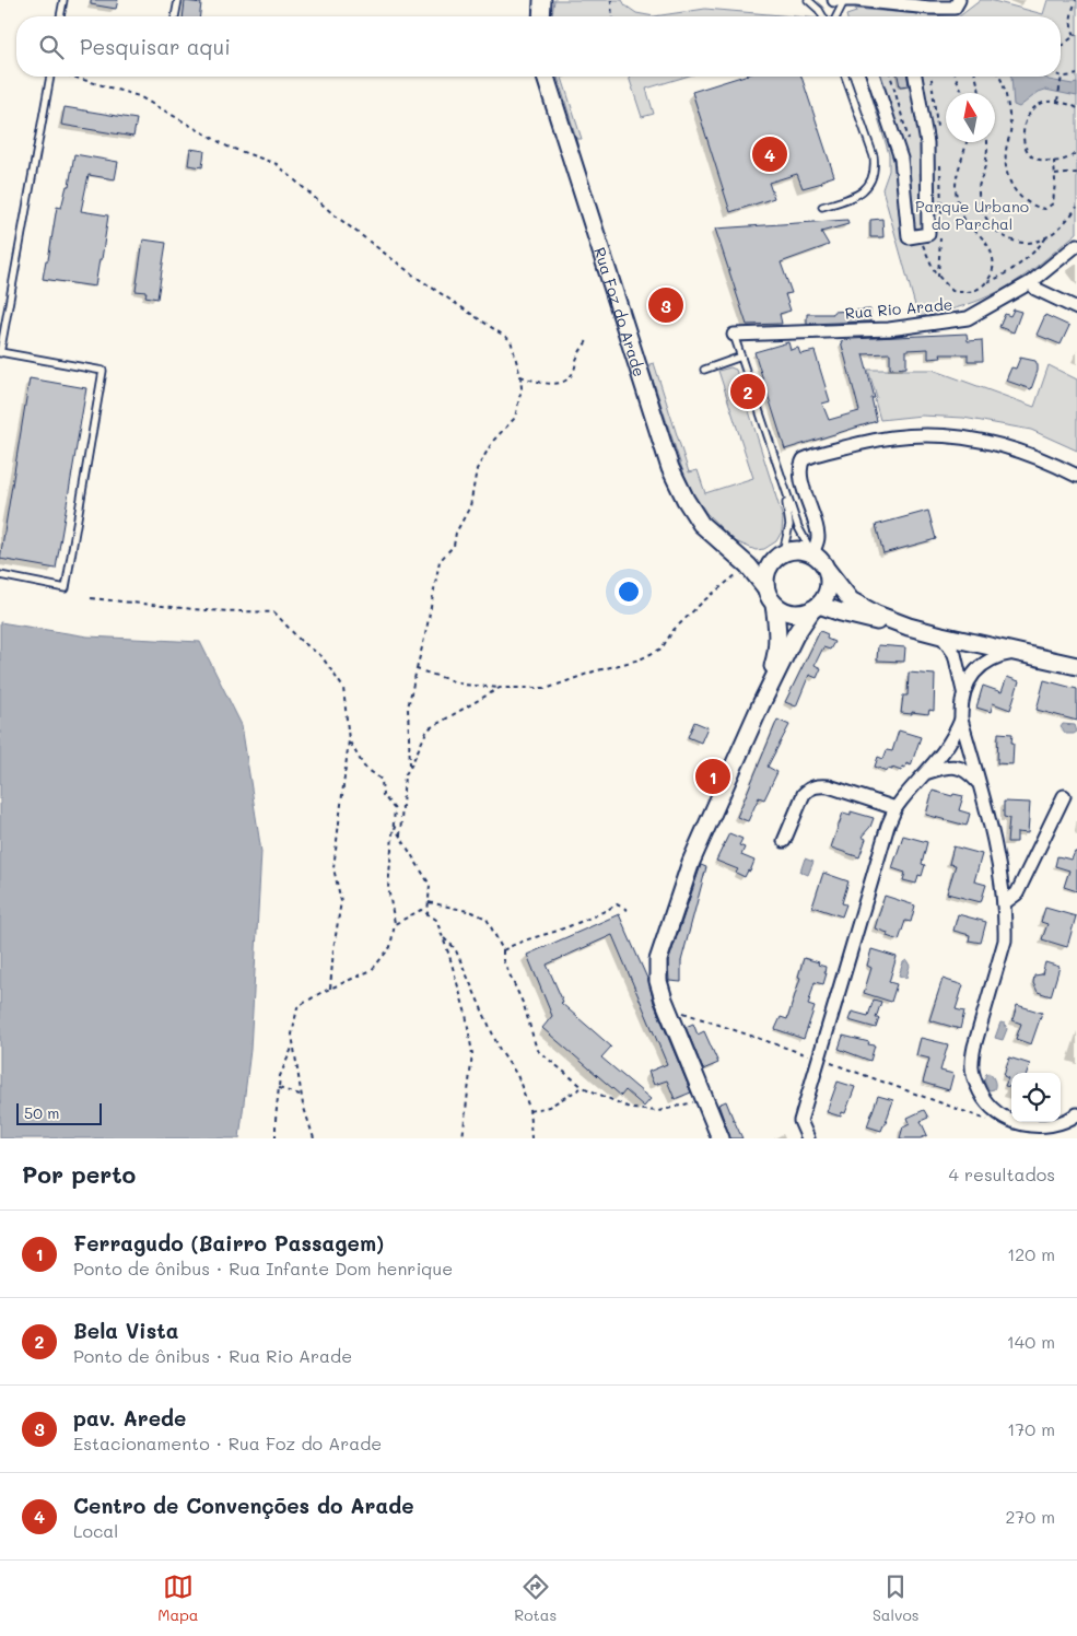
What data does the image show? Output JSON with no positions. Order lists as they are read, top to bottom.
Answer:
{
  "streets": {
    "street": ["Rua Rio Arade", "Rua Foz do Arade"]
  },
  "parks": ["Parque Urbano do Parchal"],
  "scale_bar": "50 m",
  "north": "top",
  "page": {
    "search": "Pesquisar aqui",
    "pins": [
      "4",
      "3",
      "2",
      "1"
    ],
    "scale": "50 m",
    "heading": ["Por perto", "4 resultados"],
    "list": [
      {
        "mark": "1",
        "name": "Ferragudo (Bairro Passagem)",
        "note": "Ponto de ônibus · Rua Infante Dom henrique",
        "value": "120 m"
      },
      {
        "mark": "2",
        "name": "Bela Vista",
        "note": "Ponto de ônibus · Rua Rio Arade",
        "value": "140 m"
      },
      {
        "mark": "3",
        "name": "pav. Arede",
        "note": "Estacionamento · Rua Foz do Arade",
        "value": "170 m"
      },
      {
        "mark": "4",
        "name": "Centro de Convenções do Arade",
        "note": "Local",
        "value": "270 m"
      }
    ],
    "nav": ["Mapa", "Rotas", "Salvos"]
  }
}
